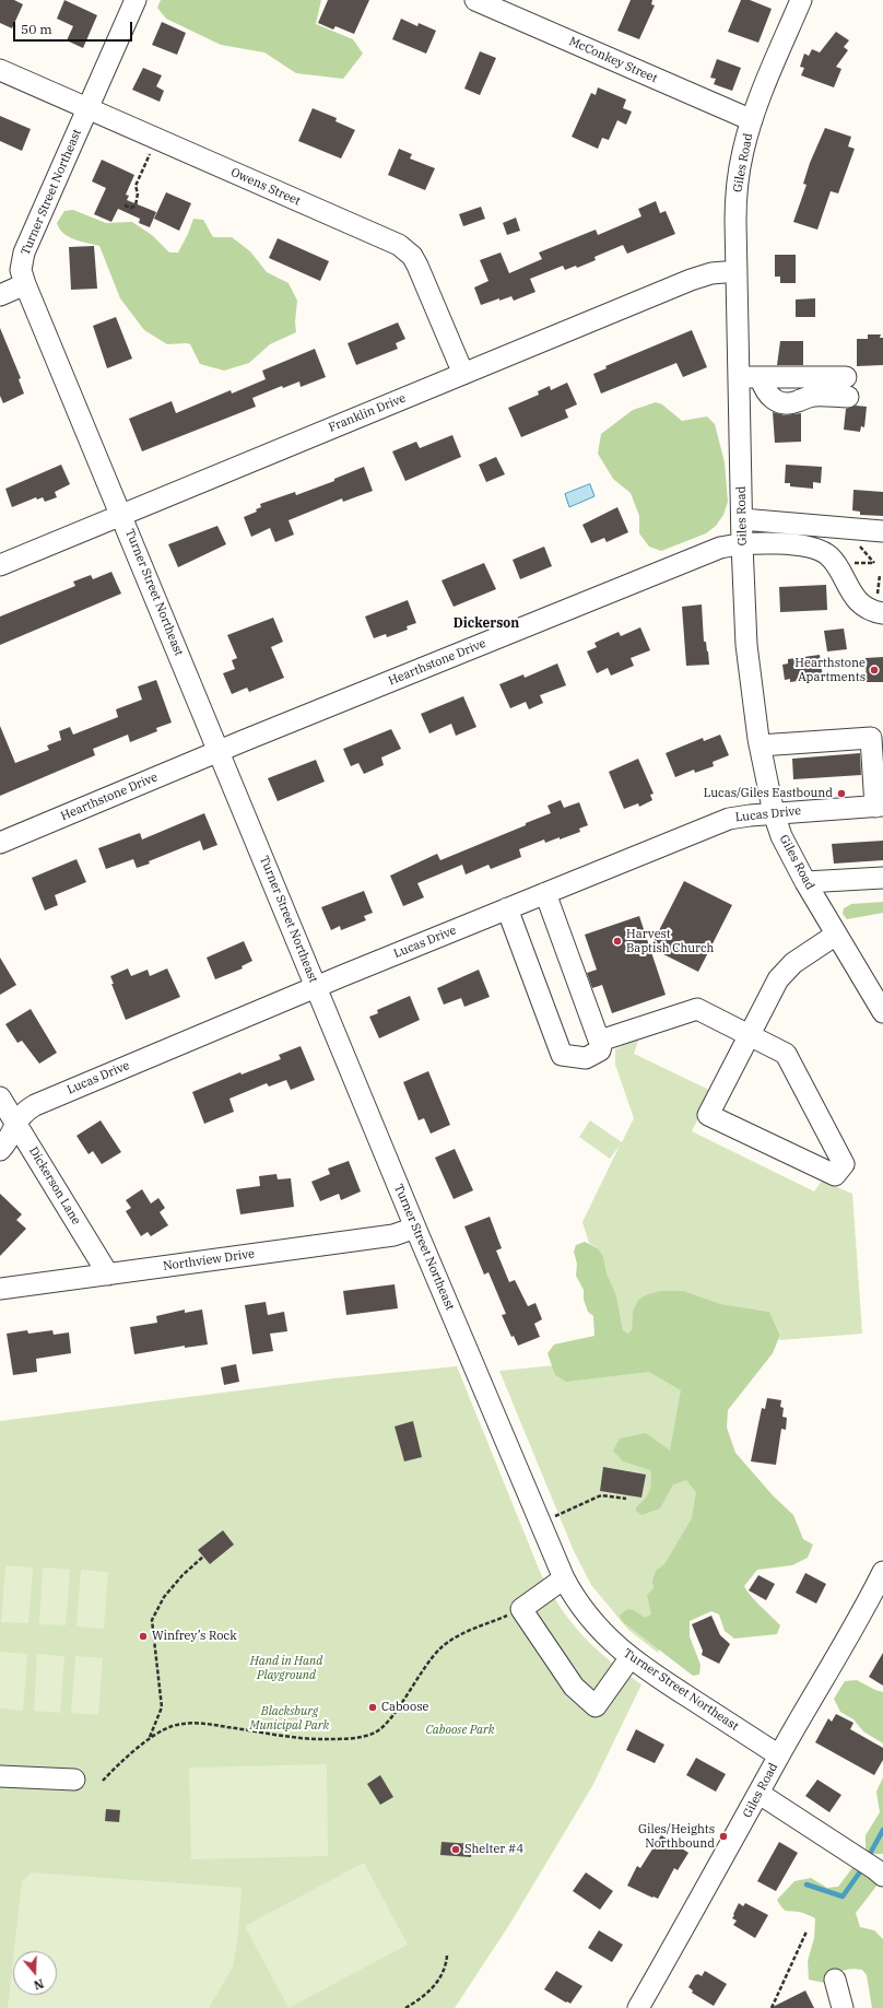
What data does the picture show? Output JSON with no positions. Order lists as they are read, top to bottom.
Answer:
{
  "streets": {
    "street": [
      "McConkey Street",
      "Giles Road",
      "Owens Street",
      "Turner Street Northeast",
      "Franklin Drive",
      "Hearthstone Drive",
      "Lucas Drive",
      "Dickerson Lane",
      "Northview Drive"
    ]
  },
  "crossings": [
    ["McConkey Street", "Giles Road"],
    ["Giles Road", "Turner Street Northeast"],
    ["Giles Road", "Franklin Drive"],
    ["Giles Road", "Hearthstone Drive"],
    ["Giles Road", "Lucas Drive"],
    ["Owens Street", "Turner Street Northeast"],
    ["Owens Street", "Franklin Drive"],
    ["Turner Street Northeast", "Franklin Drive"],
    ["Turner Street Northeast", "Hearthstone Drive"],
    ["Turner Street Northeast", "Lucas Drive"],
    ["Turner Street Northeast", "Northview Drive"],
    ["Lucas Drive", "Dickerson Lane"],
    ["Dickerson Lane", "Northview Drive"]
  ],
  "districts": ["Dickerson"],
  "parks": ["Hand in Hand Playground", "Blacksburg Municipal Park", "Caboose Park"],
  "places": [
    "Hearthstone Apartments",
    "Lucas/Giles Eastbound",
    "Harvest Baptish Church",
    "Winfrey’s Rock",
    "Caboose",
    "Giles/Heights Northbound",
    "Shelter #4"
  ],
  "scale_bar": "50 m",
  "north": "bottom"
}
